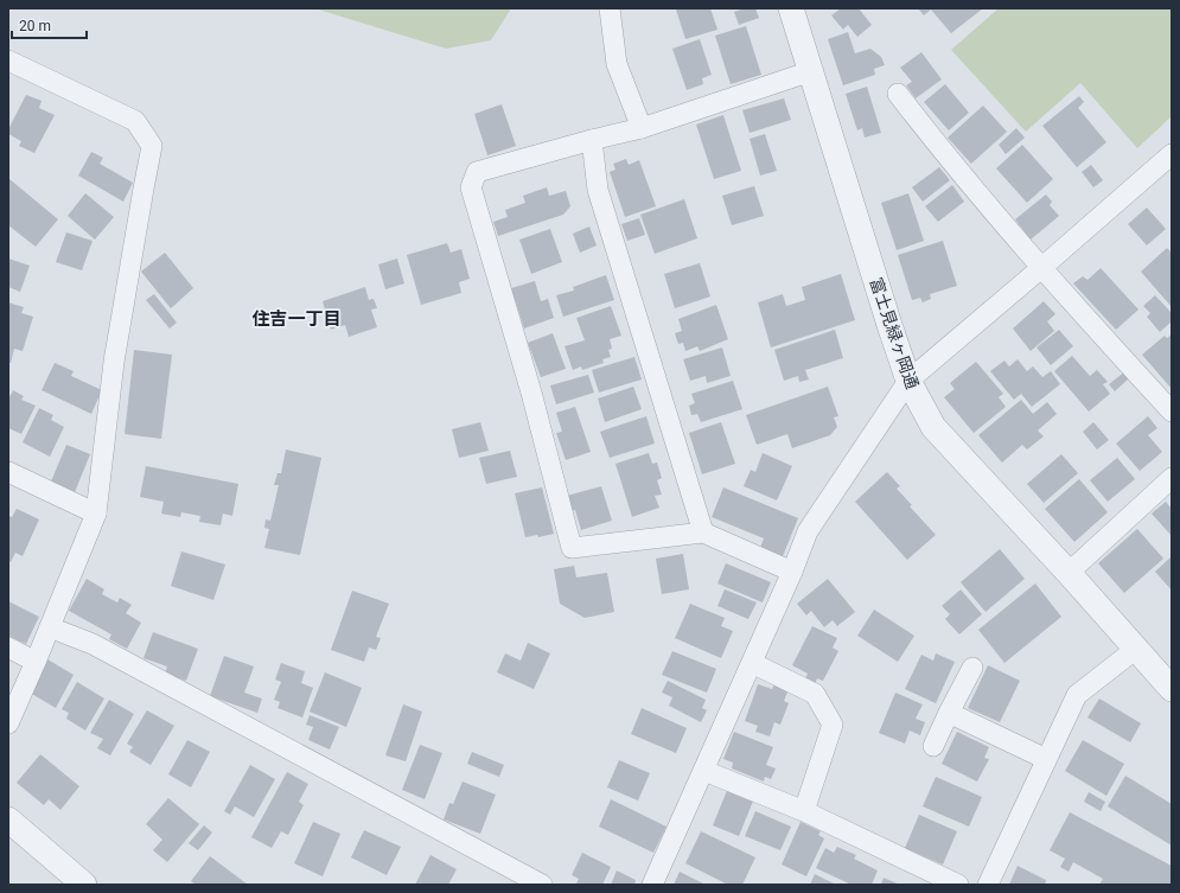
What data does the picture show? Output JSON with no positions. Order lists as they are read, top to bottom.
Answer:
{
  "streets": {
    "street": ["富士見緑ヶ岡通"]
  },
  "districts": ["住吉一丁目"],
  "scale_bar": "20 m"
}
